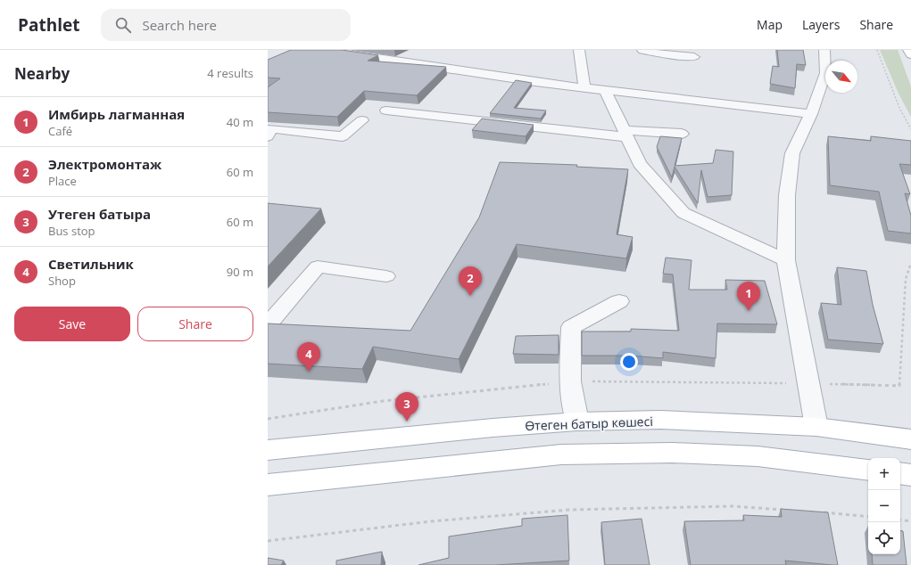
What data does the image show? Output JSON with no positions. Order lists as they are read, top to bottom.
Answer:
{
  "streets": {
    "main road": ["Өтеген батыр көшесі"]
  },
  "north": "bottom right",
  "page": {
    "header": "Pathlet",
    "search": "Search here",
    "nav": ["Map", "Layers", "Share"],
    "heading": ["Nearby", "4 results"],
    "list": [
      {
        "mark": "1",
        "name": "Имбирь лагманная",
        "note": "Café",
        "value": "40 m"
      },
      {
        "mark": "2",
        "name": "Электромонтаж",
        "note": "Place",
        "value": "60 m"
      },
      {
        "mark": "3",
        "name": "Утеген батыра",
        "note": "Bus stop",
        "value": "60 m"
      },
      {
        "mark": "4",
        "name": "Светильник",
        "note": "Shop",
        "value": "90 m"
      }
    ],
    "pins": [
      "2",
      "1",
      "4",
      "3"
    ],
    "buttons": ["Save", "Share"],
    "map_buttons": ["+", "−"]
  }
}
